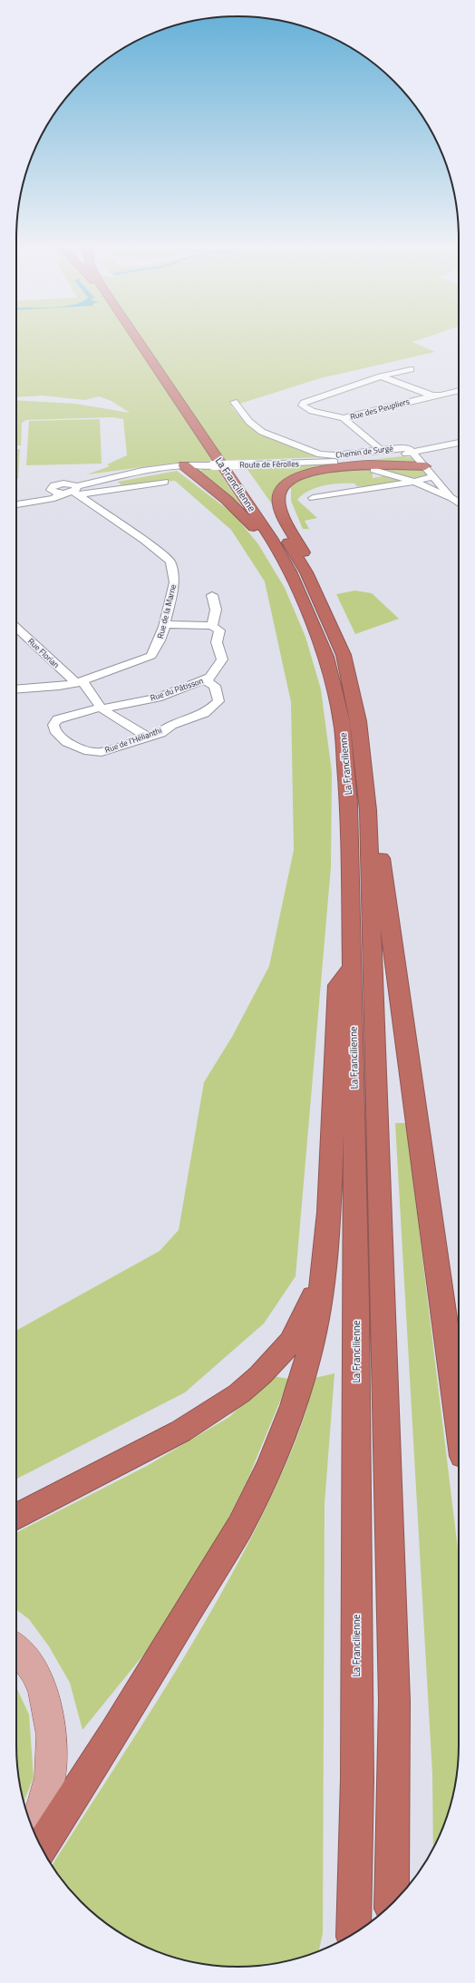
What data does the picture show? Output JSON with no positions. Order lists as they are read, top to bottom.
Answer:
{
  "streets": {
    "highway": ["La Francilienne"],
    "street": [
      "Rue des Peupliers",
      "Chemin de Surgé",
      "Route de Férolles",
      "Rue de la Marne",
      "Rue Florian",
      "Rue du Pâtisson",
      "Rue de l'Hélianthi"
    ]
  },
  "crossings": [
    ["Rue des Peupliers", "Chemin de Surgé"],
    ["Chemin de Surgé", "Route de Férolles"],
    ["Route de Férolles", "Rue de la Marne"],
    ["Rue de la Marne", "Rue Florian"],
    ["Rue Florian", "Rue du Pâtisson"],
    ["Rue Florian", "Rue de l'Hélianthi"],
    ["Rue du Pâtisson", "Rue de l'Hélianthi"]
  ]
}
